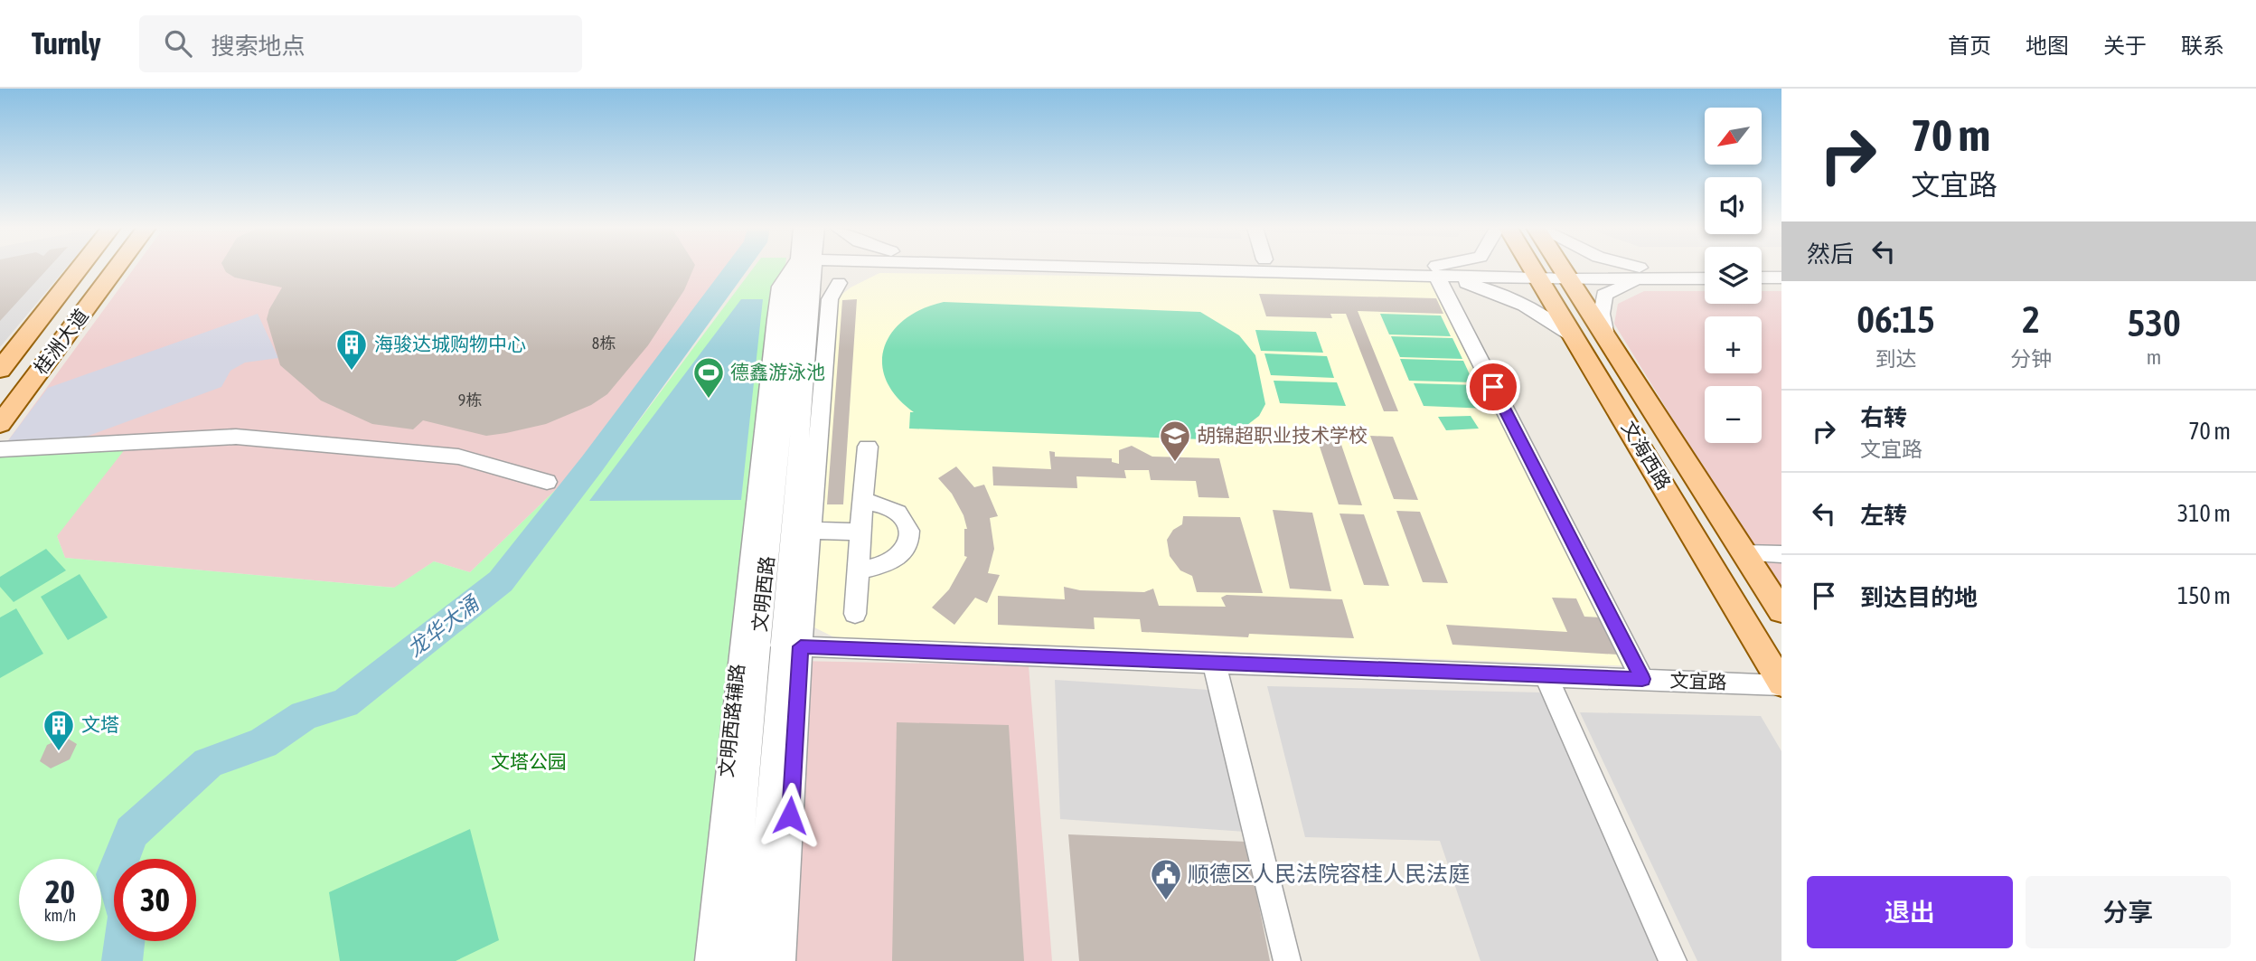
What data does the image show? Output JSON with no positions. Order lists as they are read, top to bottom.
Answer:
{
  "streets": {
    "main road": ["桂洲大道", "文海西路"],
    "street": ["文明西路", "文宜路", "文明西路辅路"]
  },
  "crossings": [
    ["文海西路", "文宜路"],
    ["文明西路", "文宜路"]
  ],
  "water": ["龙华大涌"],
  "parks": ["文塔公园"],
  "places": {
    "building": ["海骏达城购物中心", "文塔"],
    "sports": ["德鑫游泳池"],
    "school or university": ["胡锦超职业技术学校"],
    "public building": ["顺德区人民法院容桂人民法庭"]
  },
  "house_numbers": ["8栋", "9栋"],
  "north": "bottom left",
  "page": {
    "header": "Turnly",
    "search": "搜索地点",
    "nav": [
      "首页",
      "地图",
      "关于",
      "联系"
    ],
    "turn": ["70 m", "文宜路"],
    "map_buttons": ["+", "−"],
    "then": "然后",
    "eta": [
      "06:15",
      "到达",
      "2",
      "分钟",
      "530",
      "m"
    ],
    "list": [
      {
        "name": "右转",
        "note": "文宜路",
        "value": "70 m"
      },
      {
        "name": "左转",
        "value": "310 m"
      },
      {
        "name": "到达目的地",
        "value": "150 m"
      }
    ],
    "speed": "20 km/h",
    "limit": "30",
    "buttons": ["退出", "分享"]
  }
}
